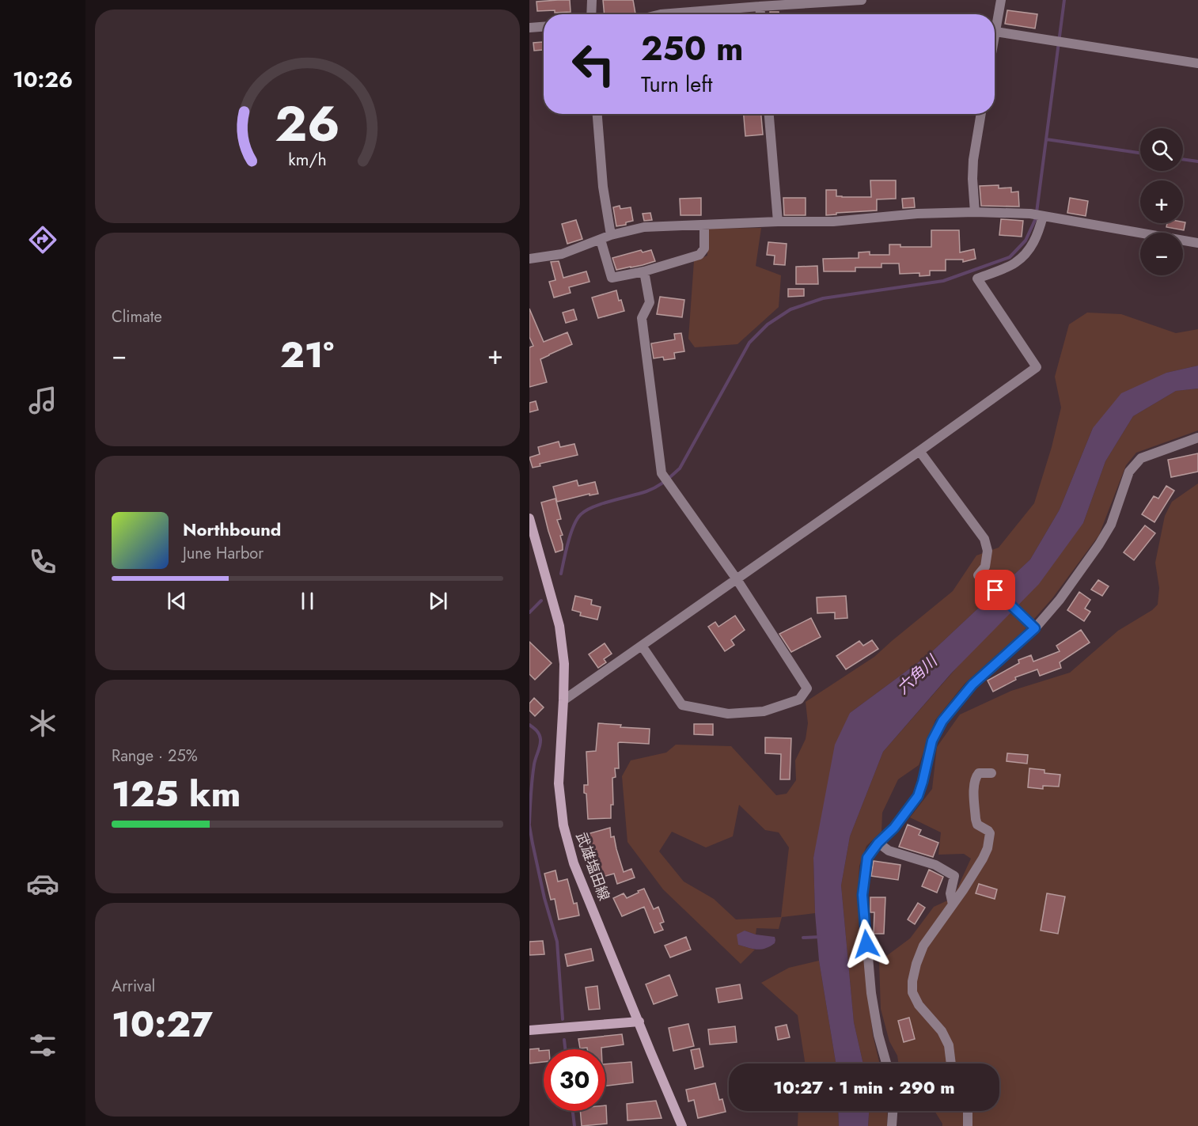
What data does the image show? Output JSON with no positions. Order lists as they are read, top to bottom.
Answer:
{
  "streets": {
    "main road": ["武雄塩田線"]
  },
  "water": ["六角川"],
  "page": {
    "tabs": "10:26",
    "turn": ["250 m", "Turn left"],
    "map_buttons": ["+", "−"],
    "tile": [
      "Climate",
      ["Range · 25%", "125 km"],
      ["Arrival", "10:27"]
    ],
    "heat": ["−", "21°", "+"],
    "song": ["Northbound", "June Harbor"],
    "limit": "30",
    "trip": "10:27 · 1 min · 290 m",
    "gauge": ["26", "km/h"]
  }
}
